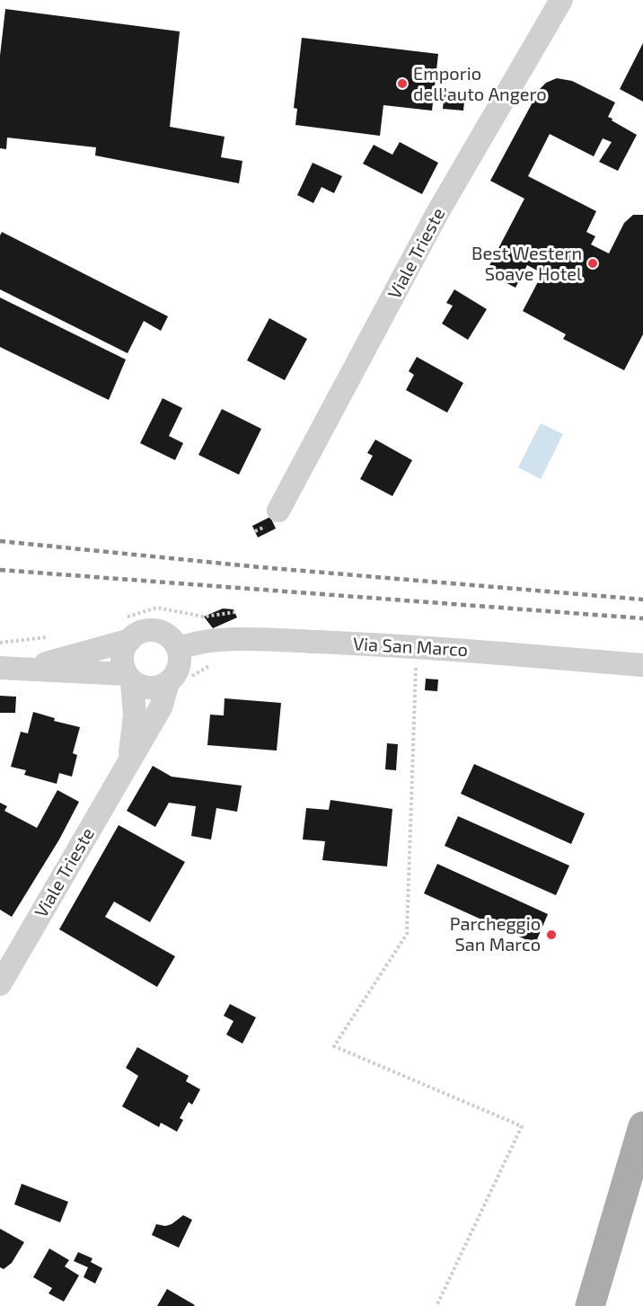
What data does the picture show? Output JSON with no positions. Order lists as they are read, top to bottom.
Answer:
{
  "streets": {
    "street": ["Viale Trieste", "Via San Marco"]
  },
  "crossings": [
    ["Viale Trieste", "Via San Marco"]
  ],
  "places": ["Emporio dell'auto Angero", "Best Western Soave Hotel", "Parcheggio San Marco"]
}
